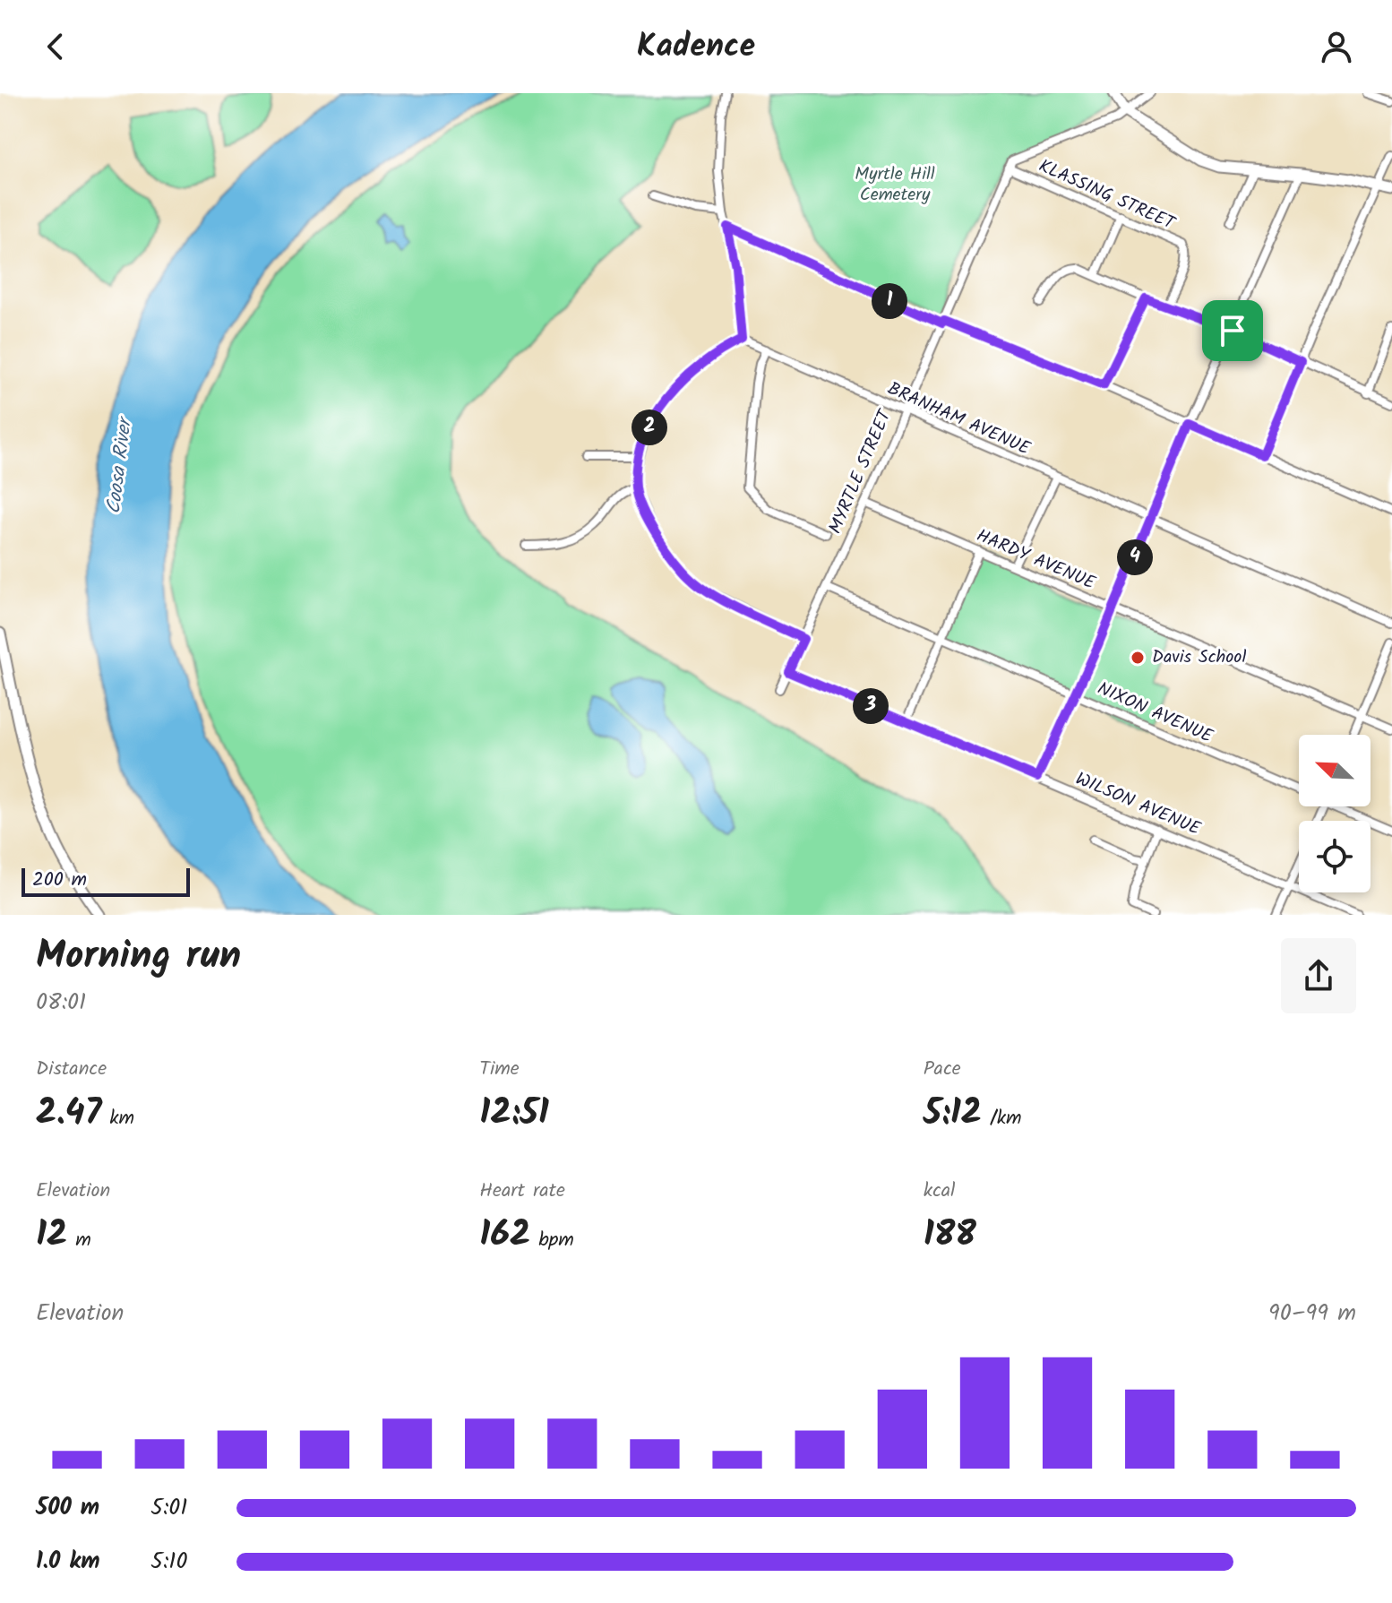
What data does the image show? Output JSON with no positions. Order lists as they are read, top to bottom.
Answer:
{
  "streets": {
    "street": [
      "KLASSING STREET",
      "BRANHAM AVENUE",
      "MYRTLE STREET",
      "HARDY AVENUE",
      "NIXON AVENUE",
      "WILSON AVENUE"
    ]
  },
  "crossings": [
    ["KLASSING STREET", "MYRTLE STREET"],
    ["BRANHAM AVENUE", "MYRTLE STREET"],
    ["MYRTLE STREET", "HARDY AVENUE"],
    ["MYRTLE STREET", "NIXON AVENUE"],
    ["MYRTLE STREET", "WILSON AVENUE"]
  ],
  "water": ["Coosa River"],
  "parks": ["Myrtle Hill Cemetery"],
  "places": ["Davis School"],
  "scale_bar": "200 m",
  "north": "top left",
  "page": {
    "header": "Kadence",
    "pins": [
      "1",
      "2",
      "4",
      "3"
    ],
    "scale": "200 m",
    "heading": ["Morning run", "08:01"],
    "stats": [
      ["Distance", "2.47 km"],
      ["Time", "12:51"],
      ["Pace", "5:12 /km"],
      ["Elevation", "12 m"],
      ["Heart rate", "162 bpm"],
      ["kcal", "188"]
    ],
    "chart": ["Elevation", "90–99 m"],
    "list": [
      {
        "name": "500 m",
        "note": "5:01"
      },
      {
        "name": "1.0 km",
        "note": "5:10"
      }
    ]
  }
}
